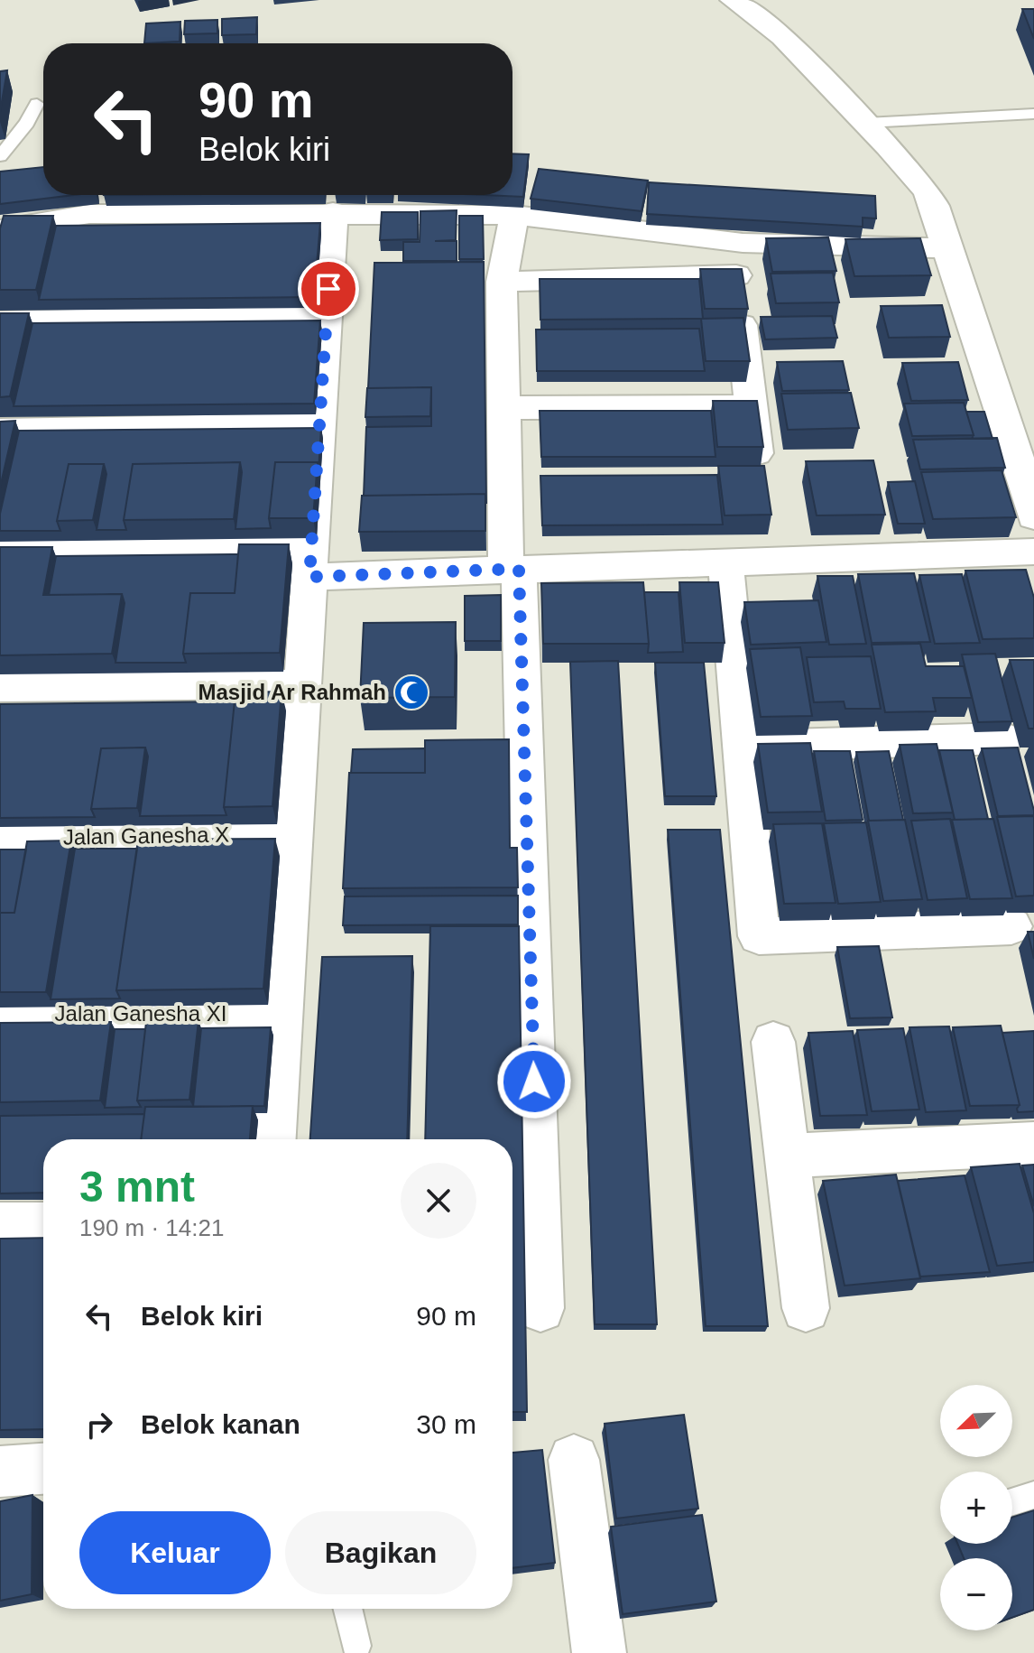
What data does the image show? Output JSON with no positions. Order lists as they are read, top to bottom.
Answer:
{
  "streets": {
    "street": ["Jalan Ganesha X", "Jalan Ganesha XI"]
  },
  "places": {
    "mosque": ["Masjid Ar Rahmah"]
  },
  "north": "bottom left",
  "page": {
    "turn": ["90 m", "Belok kiri"],
    "heading": ["3 mnt", "190 m · 14:21"],
    "list": [
      {
        "name": "Belok kiri",
        "value": "90 m"
      },
      {
        "name": "Belok kanan",
        "value": "30 m"
      }
    ],
    "map_buttons": ["+", "−"],
    "buttons": ["Keluar", "Bagikan"]
  }
}
